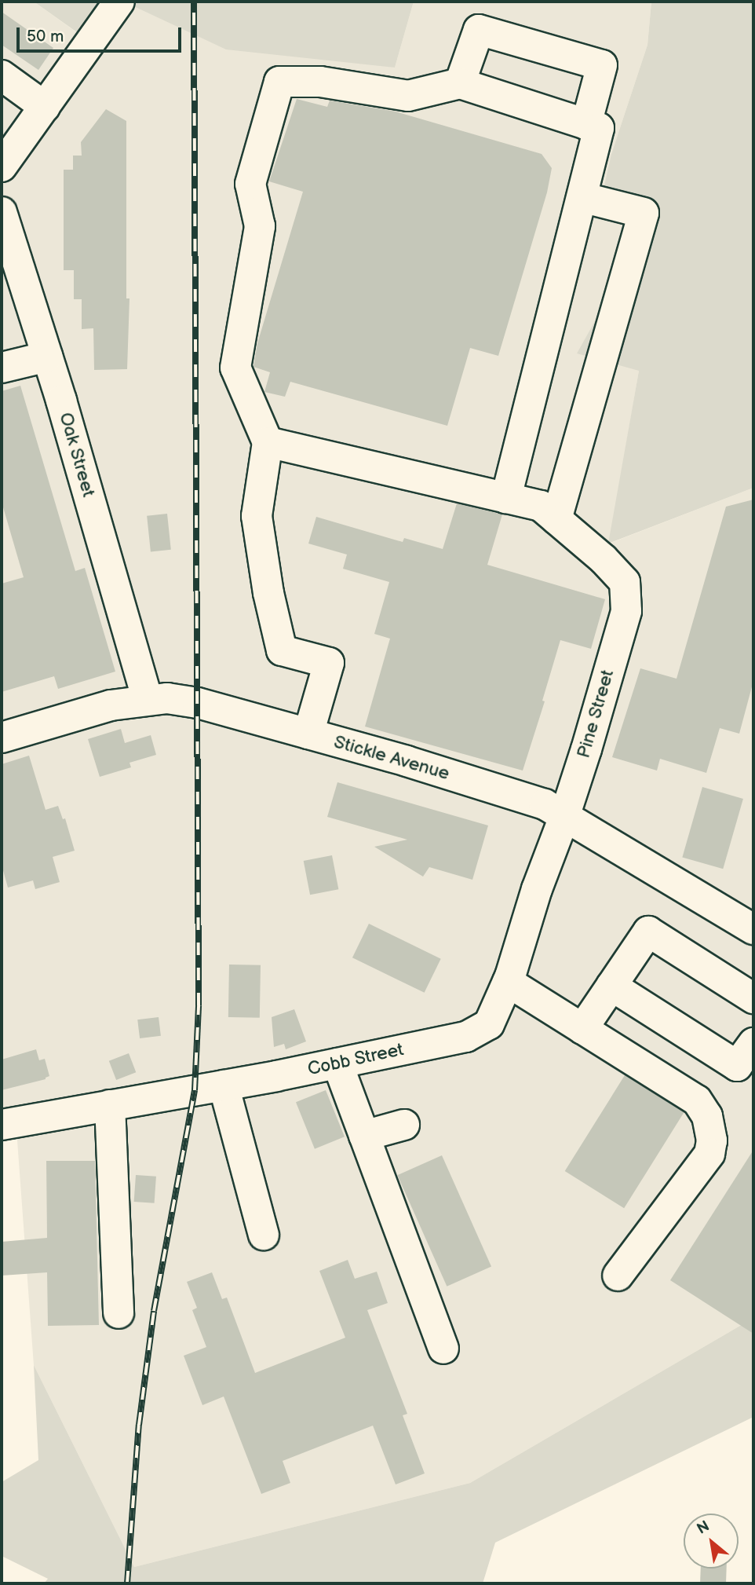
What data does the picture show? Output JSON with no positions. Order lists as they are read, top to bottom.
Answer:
{
  "streets": {
    "street": [
      "Oak Street",
      "Pine Street",
      "Stickle Avenue",
      "Cobb Street"
    ]
  },
  "crossings": [
    ["Oak Street", "Stickle Avenue"],
    ["Pine Street", "Stickle Avenue"],
    ["Pine Street", "Cobb Street"],
    ["Stickle Avenue", "Cobb Street"]
  ],
  "scale_bar": "50 m",
  "north": "top left"
}
